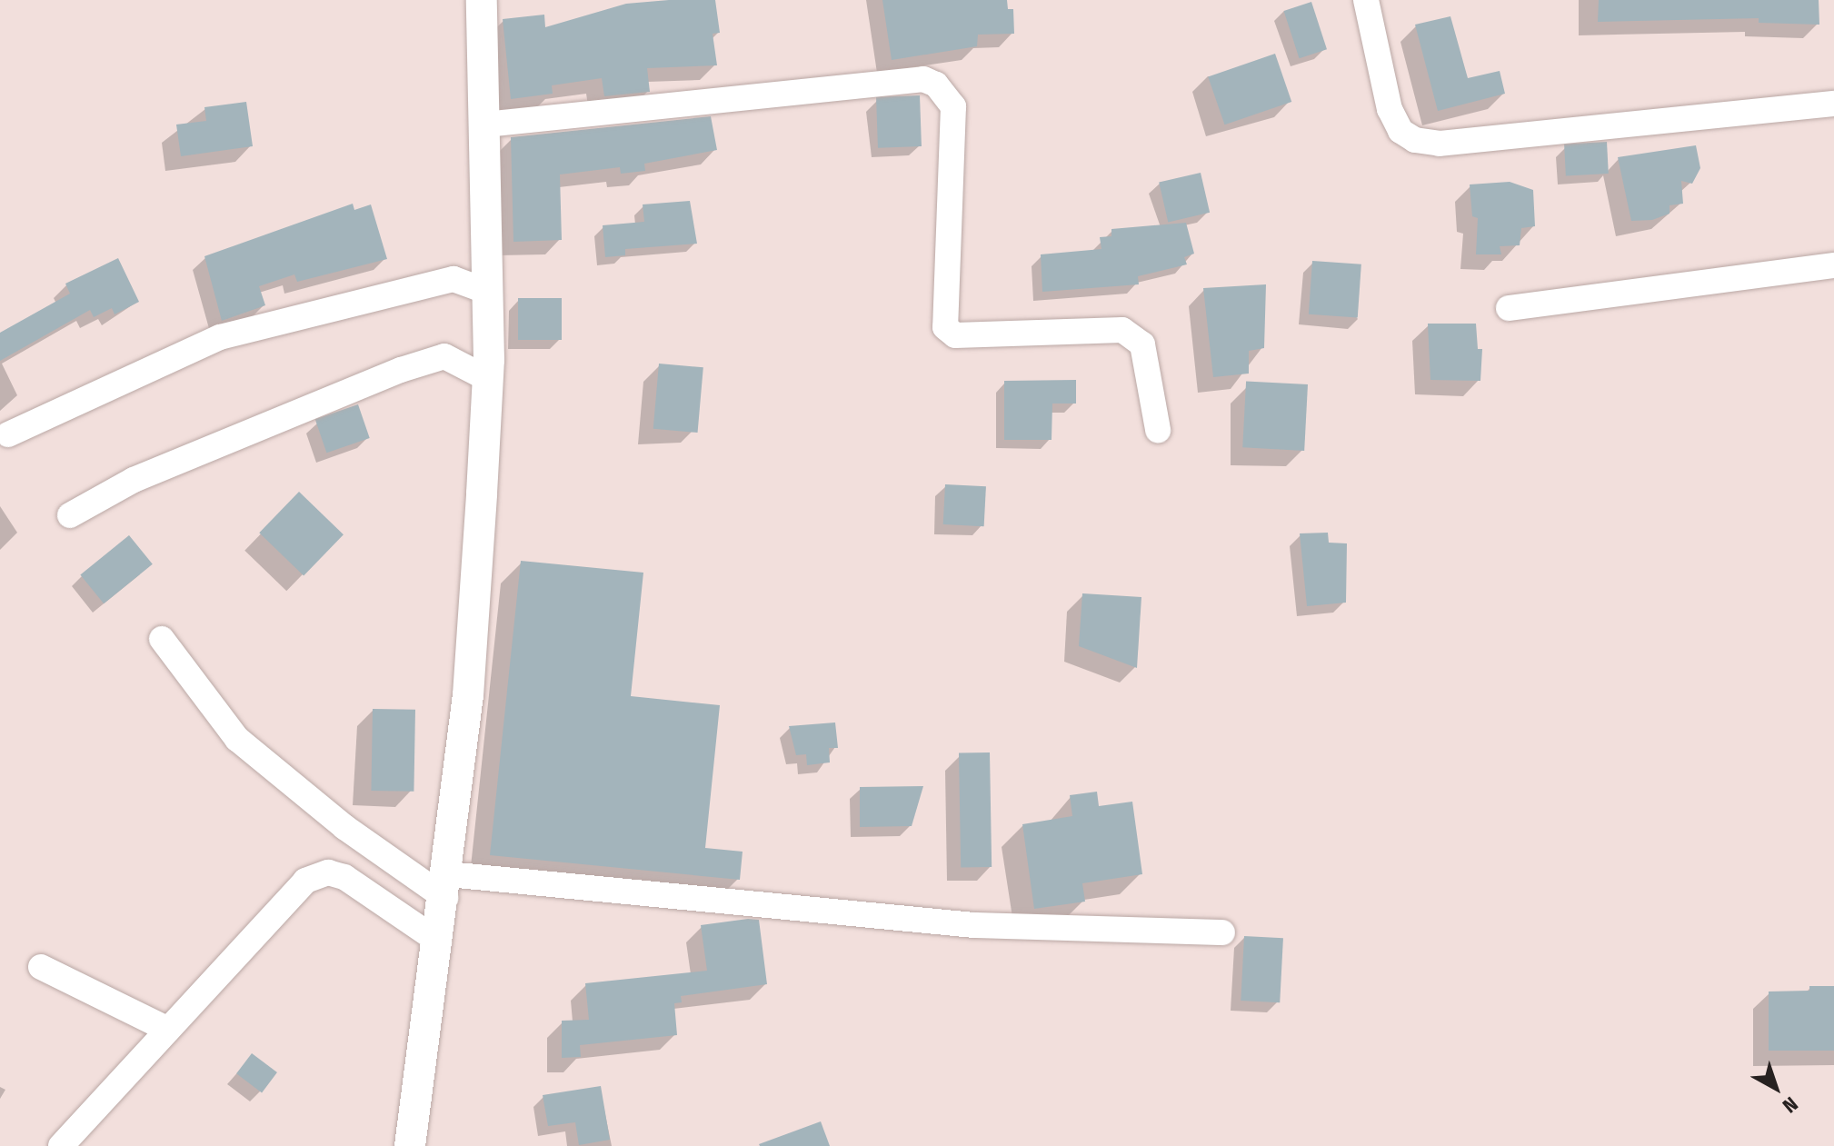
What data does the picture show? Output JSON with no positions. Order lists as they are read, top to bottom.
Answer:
{
  "north": "bottom right"
}
